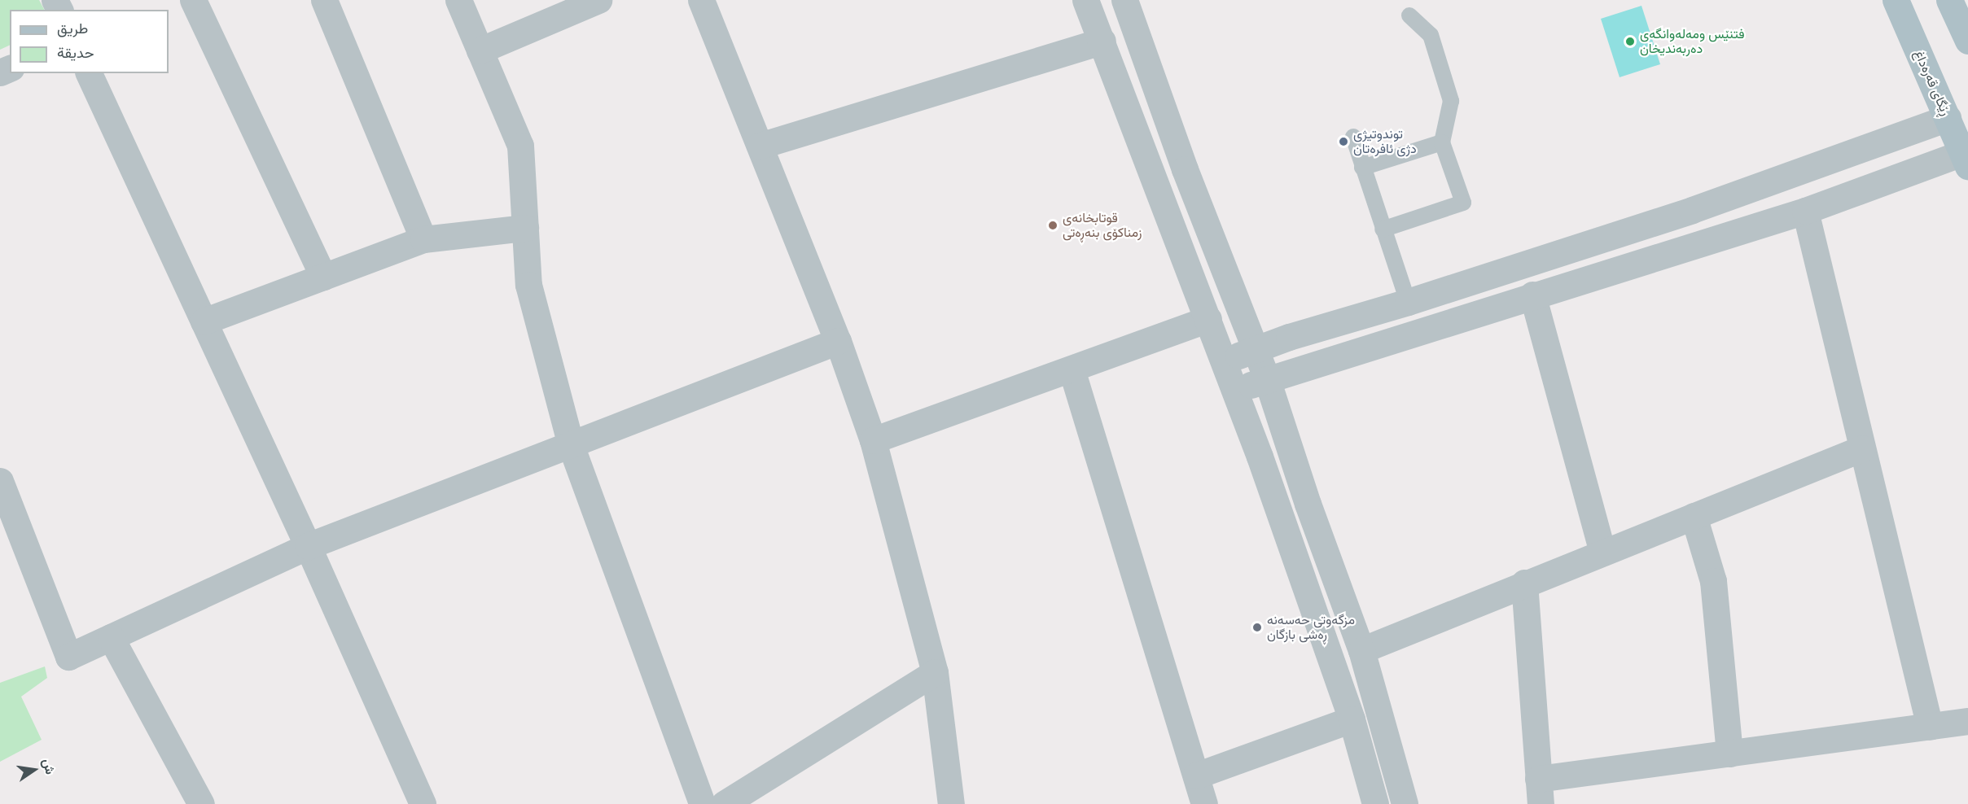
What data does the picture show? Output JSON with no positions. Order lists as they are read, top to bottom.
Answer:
{
  "streets": {
    "main road": ["ڕێگای قەرەداغ"]
  },
  "places": [
    "فتنێس ومەلەوانگەی دەربەندیخان",
    "توندوتیژی دژی ئافرەتان",
    "قوتابخانەی زمناکۆی بنەڕەتی",
    "مزگەوتی حەسەنە ڕەشی بازگان"
  ],
  "legend": ["طريق", "حديقة"],
  "north": "right"
}
